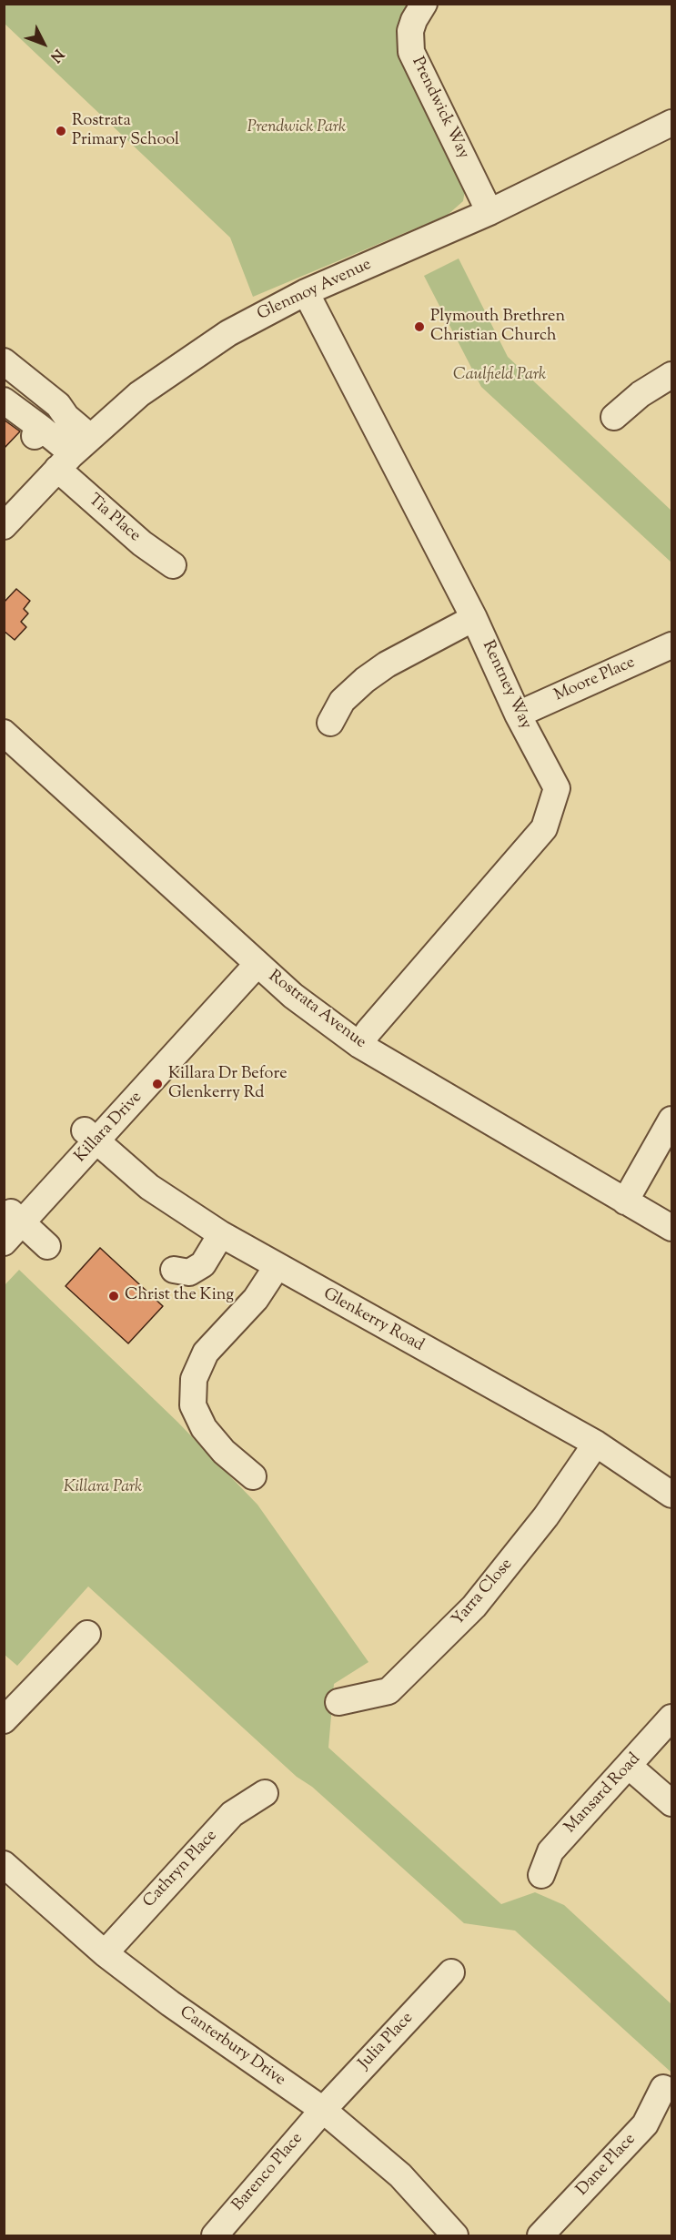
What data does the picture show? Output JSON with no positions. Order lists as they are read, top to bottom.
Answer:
{
  "streets": {
    "street": [
      "Prendwick Way",
      "Glenmoy Avenue",
      "Tia Place",
      "Moore Place",
      "Rentney Way",
      "Rostrata Avenue",
      "Killara Drive",
      "Glenkerry Road",
      "Yarra Close",
      "Mansard Road",
      "Cathryn Place",
      "Julia Place",
      "Canterbury Drive",
      "Dane Place",
      "Barenco Place"
    ]
  },
  "crossings": [
    ["Prendwick Way", "Glenmoy Avenue"],
    ["Glenmoy Avenue", "Tia Place"],
    ["Glenmoy Avenue", "Rentney Way"],
    ["Moore Place", "Rentney Way"],
    ["Rentney Way", "Rostrata Avenue"],
    ["Rostrata Avenue", "Killara Drive"],
    ["Killara Drive", "Glenkerry Road"],
    ["Glenkerry Road", "Yarra Close"],
    ["Cathryn Place", "Canterbury Drive"],
    ["Julia Place", "Canterbury Drive"],
    ["Julia Place", "Barenco Place"],
    ["Canterbury Drive", "Barenco Place"]
  ],
  "parks": ["Prendwick Park", "Caulfield Park", "Killara Park"],
  "places": [
    "Rostrata Primary School",
    "Plymouth Brethren Christian Church",
    "Killara Dr Before Glenkerry Rd",
    "Christ the King"
  ],
  "north": "bottom right"
}
